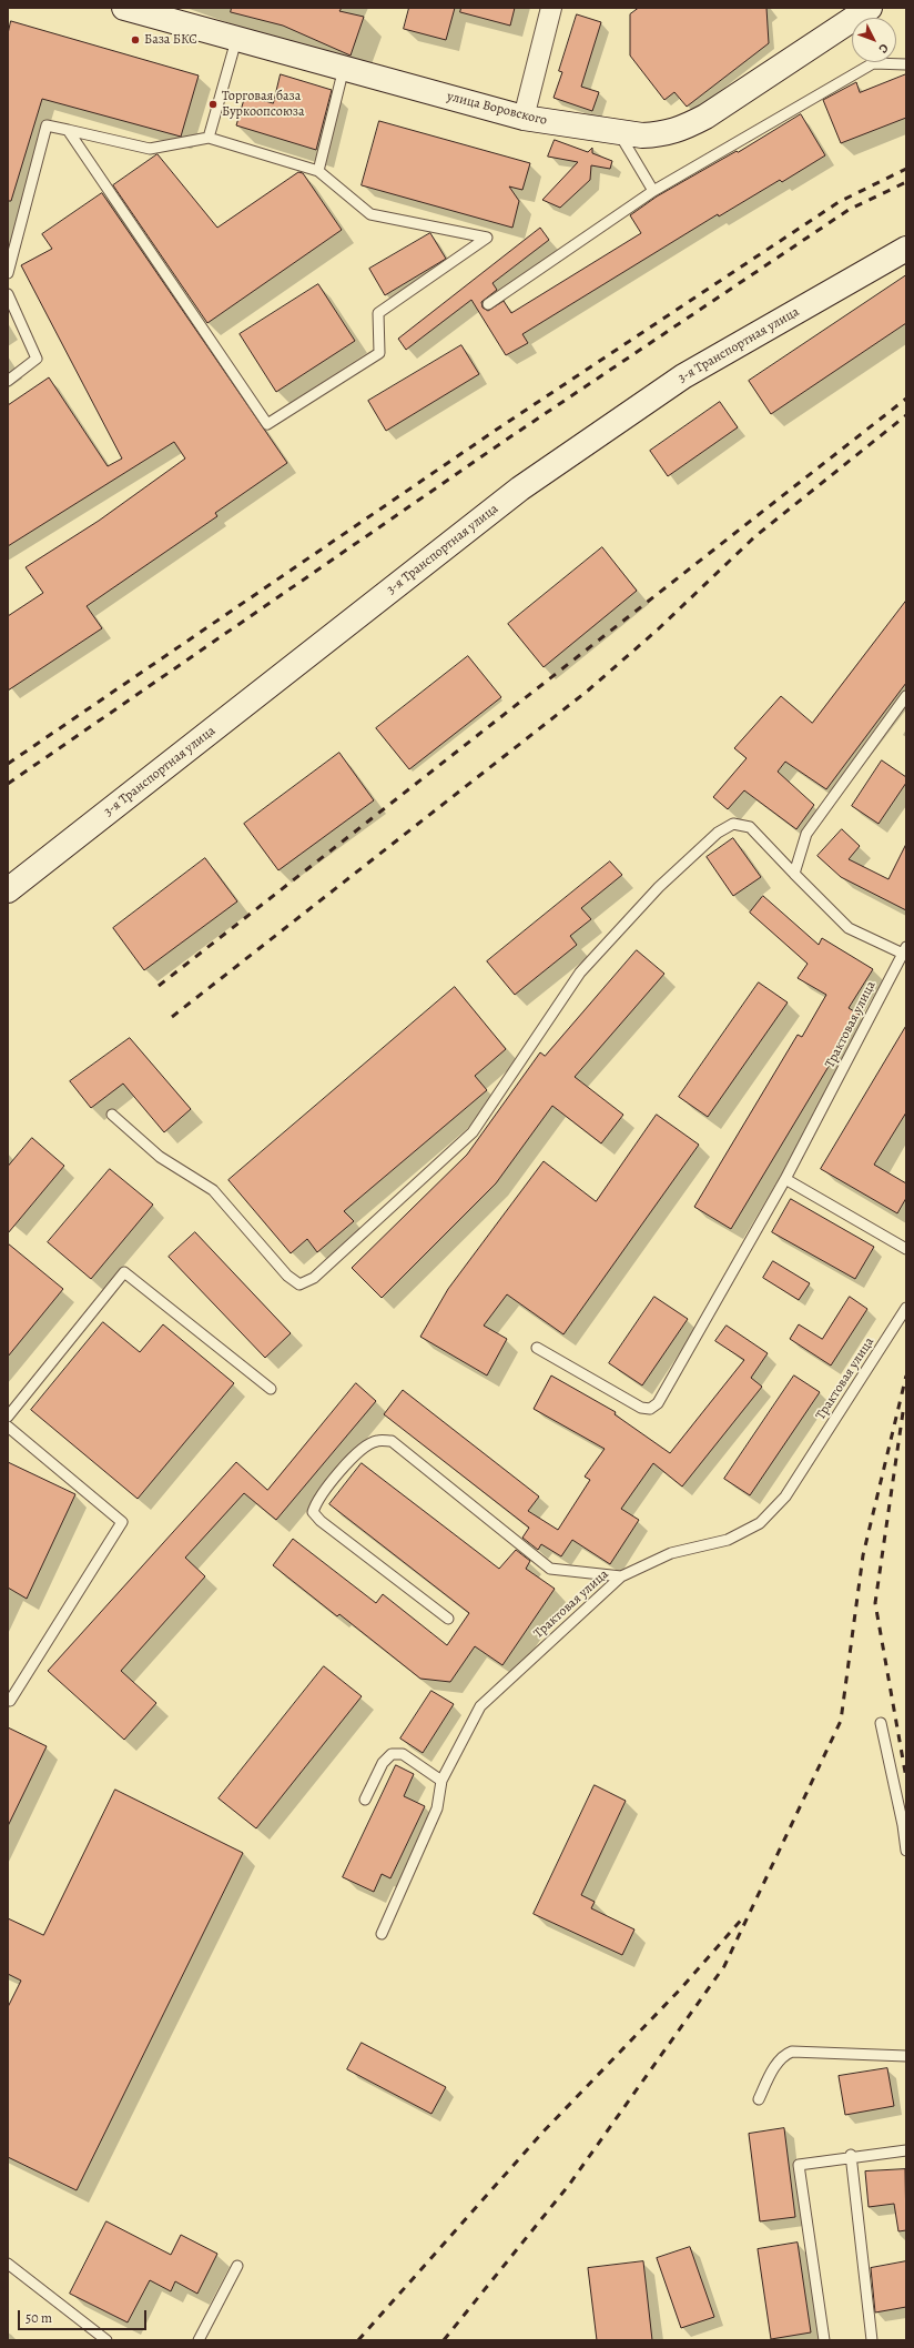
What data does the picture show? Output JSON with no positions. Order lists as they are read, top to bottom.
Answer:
{
  "streets": {
    "street": ["улица Воровского", "3-я Транспортная улица"],
    "lane": ["Трактовая улица"]
  },
  "places": ["База БКС", "Торговая база Буркоопсоюза"],
  "scale_bar": "50 m",
  "north": "bottom right"
}
